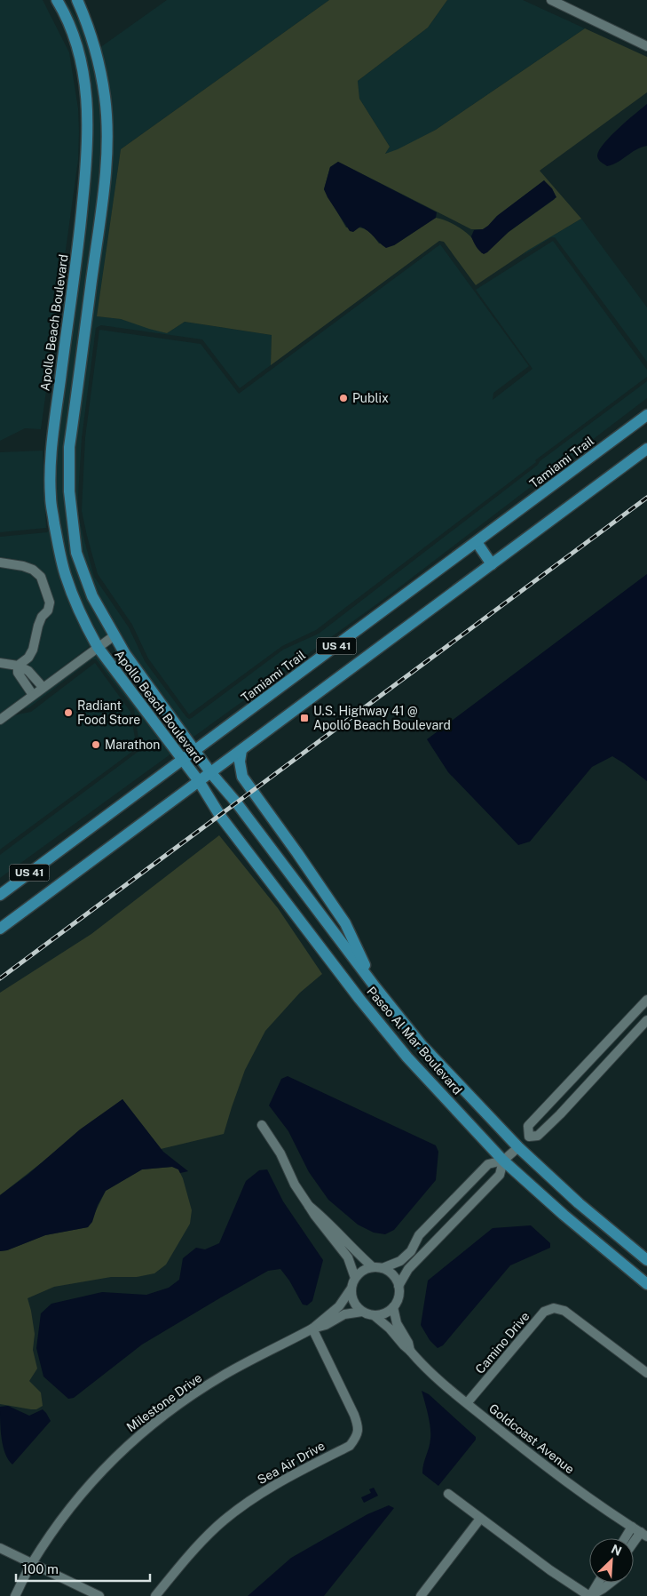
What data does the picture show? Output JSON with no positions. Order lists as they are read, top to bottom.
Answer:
{
  "streets": {
    "main road": [
      "Apollo Beach Boulevard",
      "Tamiami Trail",
      "US 41",
      "Paseo Al Mar Boulevard"
    ],
    "street": [
      "Camino Drive",
      "Milestone Drive",
      "Goldcoast Avenue",
      "Sea Air Drive"
    ]
  },
  "crossings": [
    ["Apollo Beach Boulevard", "Tamiami Trail"],
    ["Apollo Beach Boulevard", "US 41"],
    ["Apollo Beach Boulevard", "Paseo Al Mar Boulevard"],
    ["US 41", "Paseo Al Mar Boulevard"],
    ["Camino Drive", "Goldcoast Avenue"],
    ["Milestone Drive", "Goldcoast Avenue"],
    ["Milestone Drive", "Sea Air Drive"]
  ],
  "places": {
    "other": ["Publix", "Radiant Food Store", "Marathon"],
    "transit": ["U.S. Highway 41 @ Apollo Beach Boulevard"]
  },
  "scale_bar": "100 m",
  "north": "top right"
}
